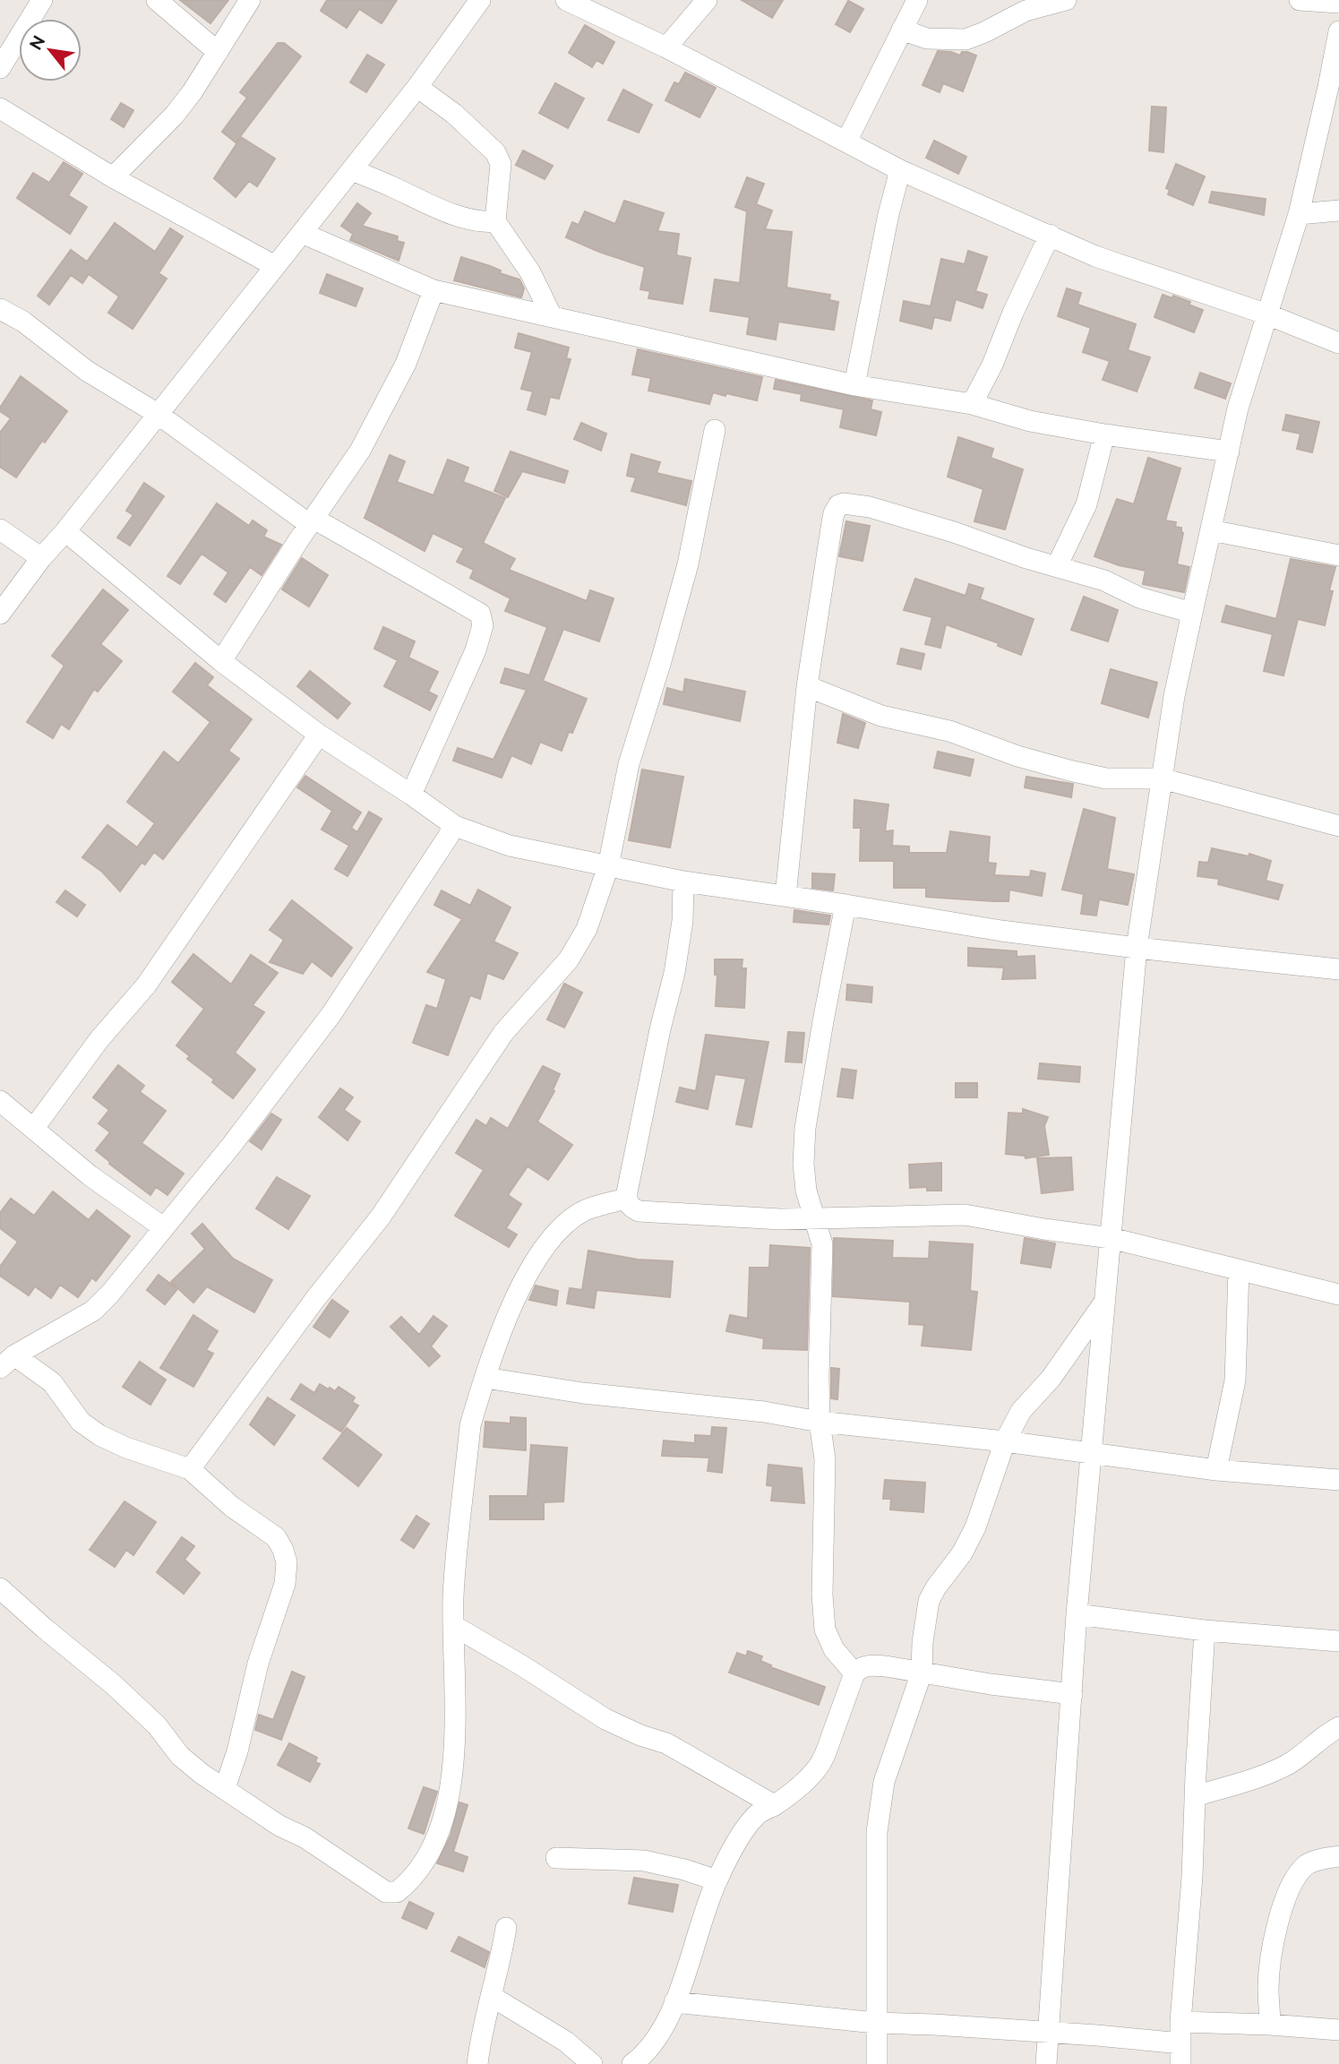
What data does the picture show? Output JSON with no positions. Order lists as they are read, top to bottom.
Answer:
{
  "north": "top left"
}
